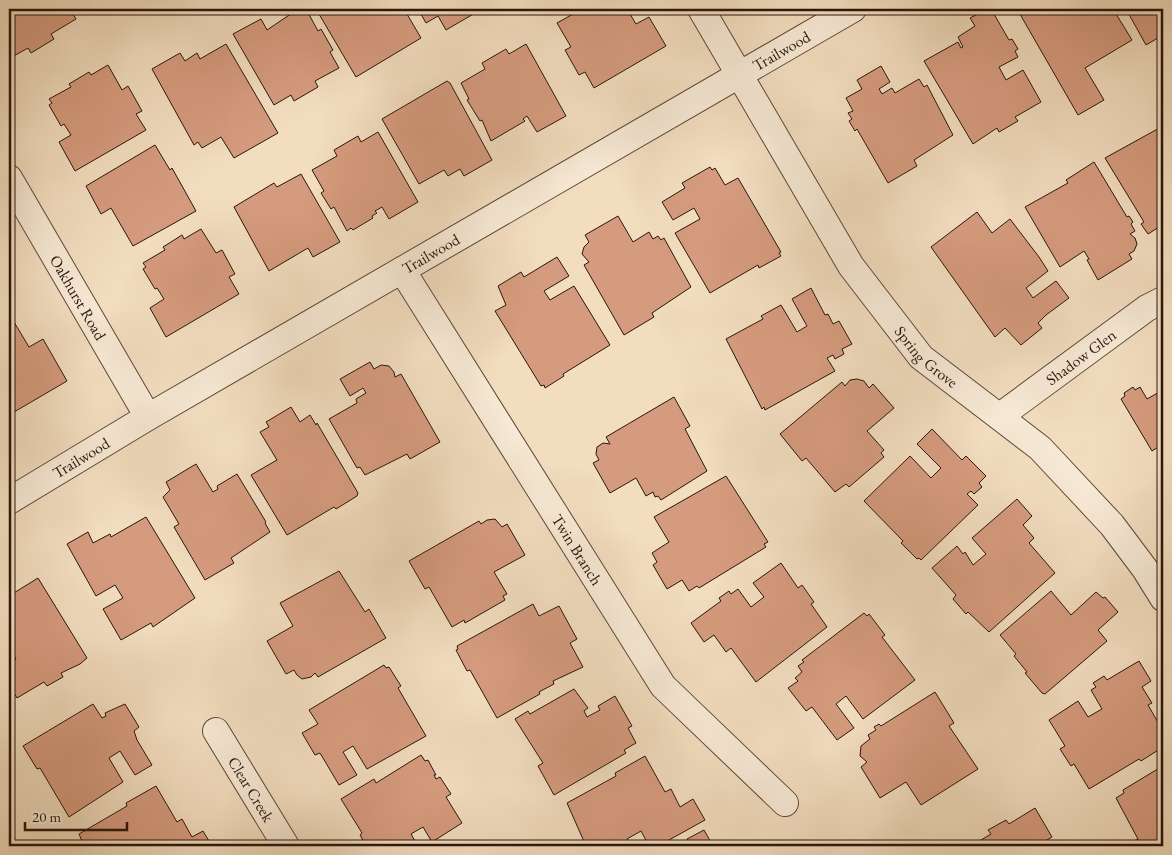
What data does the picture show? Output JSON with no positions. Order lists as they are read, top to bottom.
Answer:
{
  "streets": {
    "street": [
      "Trailwood",
      "Oakhurst Road",
      "Spring Grove",
      "Shadow Glen",
      "Twin Branch",
      "Clear Creek"
    ]
  },
  "crossings": [
    ["Trailwood", "Oakhurst Road"],
    ["Trailwood", "Spring Grove"],
    ["Trailwood", "Twin Branch"],
    ["Spring Grove", "Shadow Glen"]
  ],
  "scale_bar": "20 m"
}
